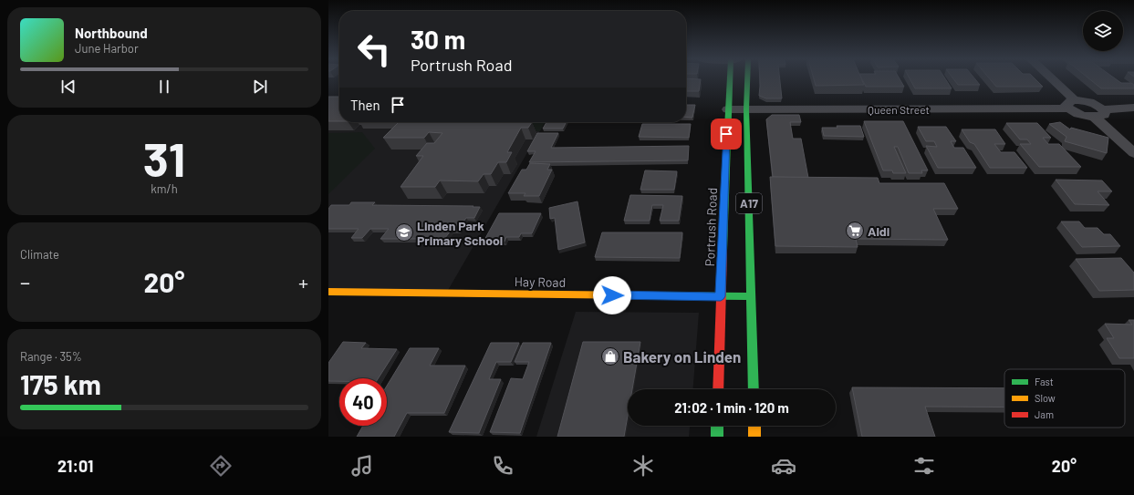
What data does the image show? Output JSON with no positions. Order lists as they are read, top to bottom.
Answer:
{
  "streets": {
    "main road": ["A17", "Portrush Road", "Hay Road"],
    "street": ["Queen Street"]
  },
  "crossings": [
    ["Queen Street", "A17"],
    ["Queen Street", "Portrush Road"],
    ["A17", "Hay Road"],
    ["Portrush Road", "Hay Road"]
  ],
  "places": {
    "supermarket": ["Aldi"],
    "school or university": ["Linden Park Primary School"],
    "shop": ["Bakery on Linden"]
  },
  "legend": ["Fast", "Slow", "Jam"],
  "page": {
    "turn": ["30 m", "Portrush Road"],
    "song": ["Northbound", "June Harbor"],
    "then": "Then",
    "tile": [
      ["31", "km/h"],
      "Climate",
      ["Range · 35%", "175 km"]
    ],
    "heat": ["−", "20°", "+"],
    "limit": "40",
    "trip": "21:02 · 1 min · 120 m",
    "tabs": ["21:01", "20°"]
  }
}
